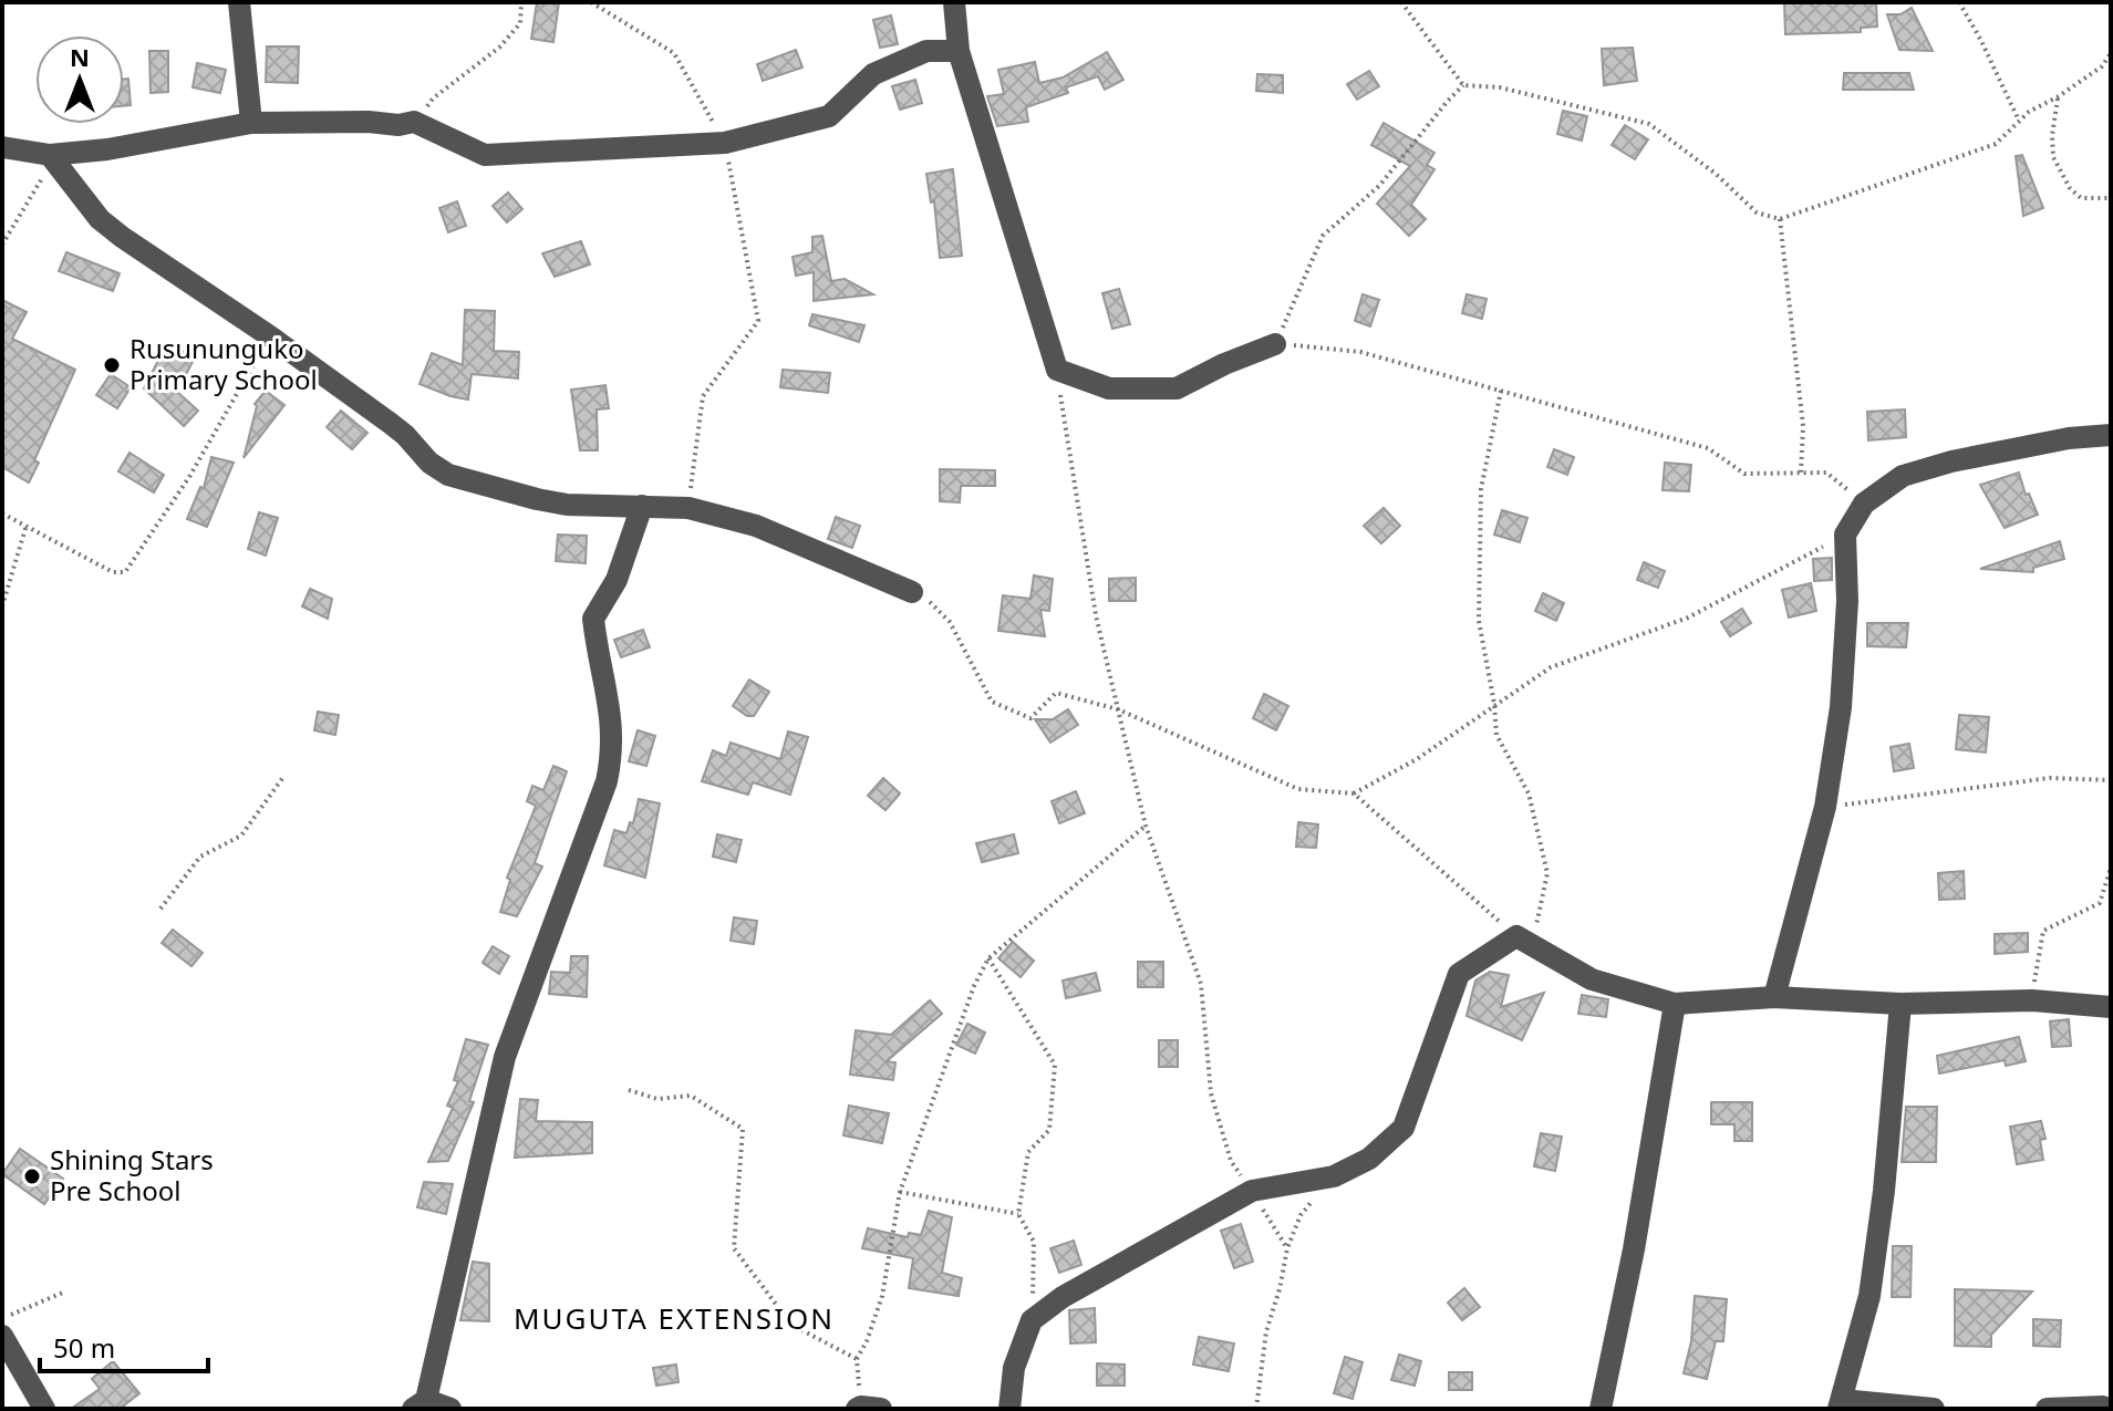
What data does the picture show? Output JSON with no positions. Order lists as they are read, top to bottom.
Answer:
{
  "districts": ["MUGUTA EXTENSION"],
  "places": ["Rusununguko Primary School", "Shining Stars Pre School"],
  "scale_bar": "50 m",
  "north": "top"
}
